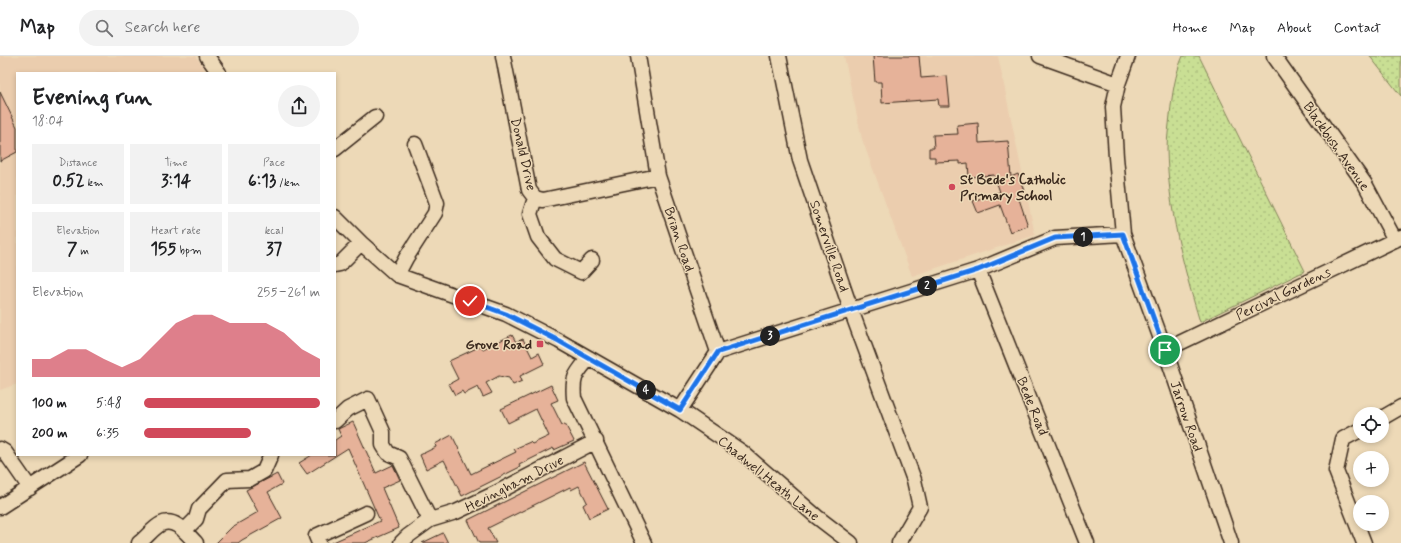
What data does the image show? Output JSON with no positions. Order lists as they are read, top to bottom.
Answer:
{
  "streets": {
    "street": [
      "Blackbush Avenue",
      "Donald Drive",
      "Brian Road",
      "Somerville Road",
      "Percival Gardens",
      "Bede Road",
      "Jarrow Road",
      "Chadwell Heath Lane",
      "Hevingham Drive"
    ]
  },
  "crossings": [
    ["Blackbush Avenue", "Percival Gardens"],
    ["Donald Drive", "Brian Road"],
    ["Percival Gardens", "Jarrow Road"]
  ],
  "places": {
    "other": ["St Bede's Catholic Primary School"],
    "transit": ["Grove Road"]
  },
  "page": {
    "header": "Map",
    "search": "Search here",
    "nav": [
      "Home",
      "Map",
      "About",
      "Contact"
    ],
    "heading": ["Evening run", "18:04"],
    "stats": [
      ["Distance", "0.52 km"],
      ["Time", "3:14"],
      ["Pace", "6:13 /km"],
      ["Elevation", "7 m"],
      ["Heart rate", "155 bpm"],
      ["kcal", "37"]
    ],
    "pins": [
      "1",
      "2",
      "3",
      "4"
    ],
    "chart": ["Elevation", "255–261 m"],
    "list": [
      {
        "name": "100 m",
        "note": "5:48"
      },
      {
        "name": "200 m",
        "note": "6:35"
      }
    ],
    "map_buttons": ["+", "−"]
  }
}
